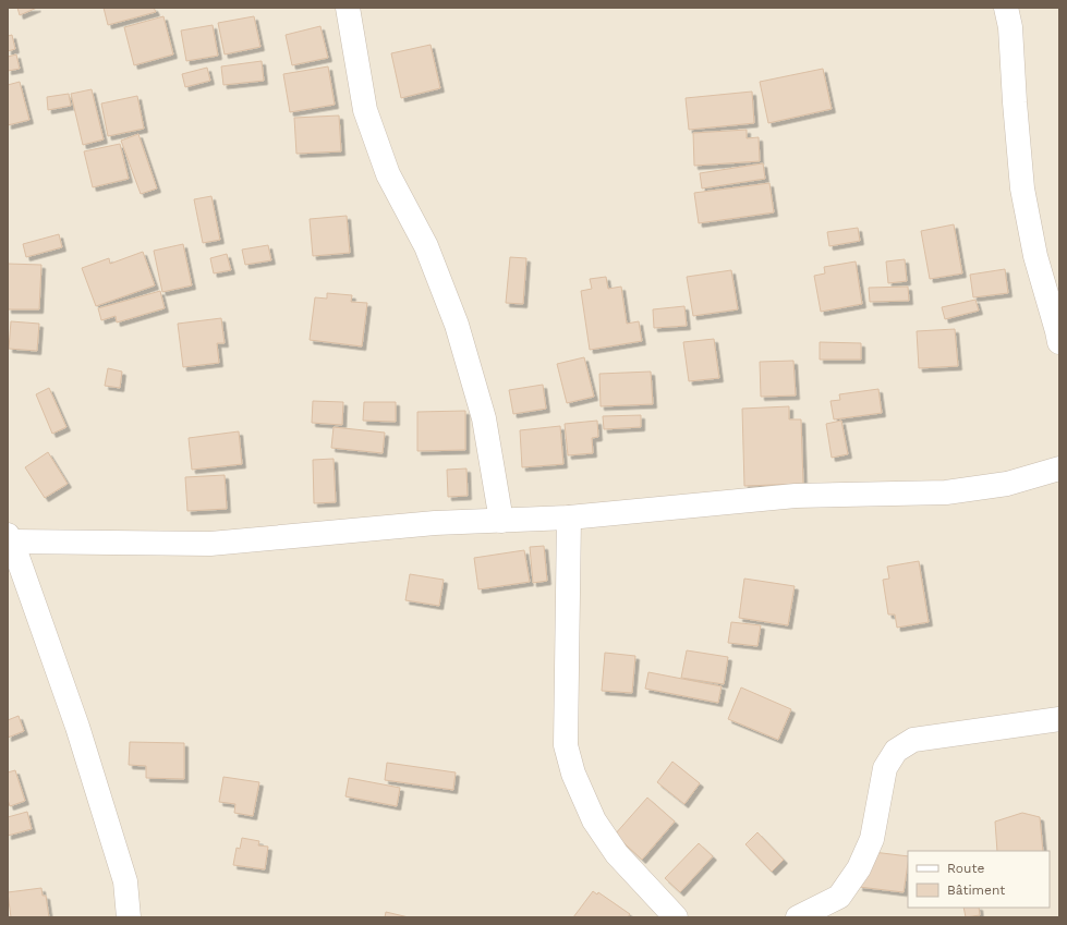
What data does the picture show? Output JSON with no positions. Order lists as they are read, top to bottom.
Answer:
{
  "legend": ["Route", "Bâtiment"]
}
